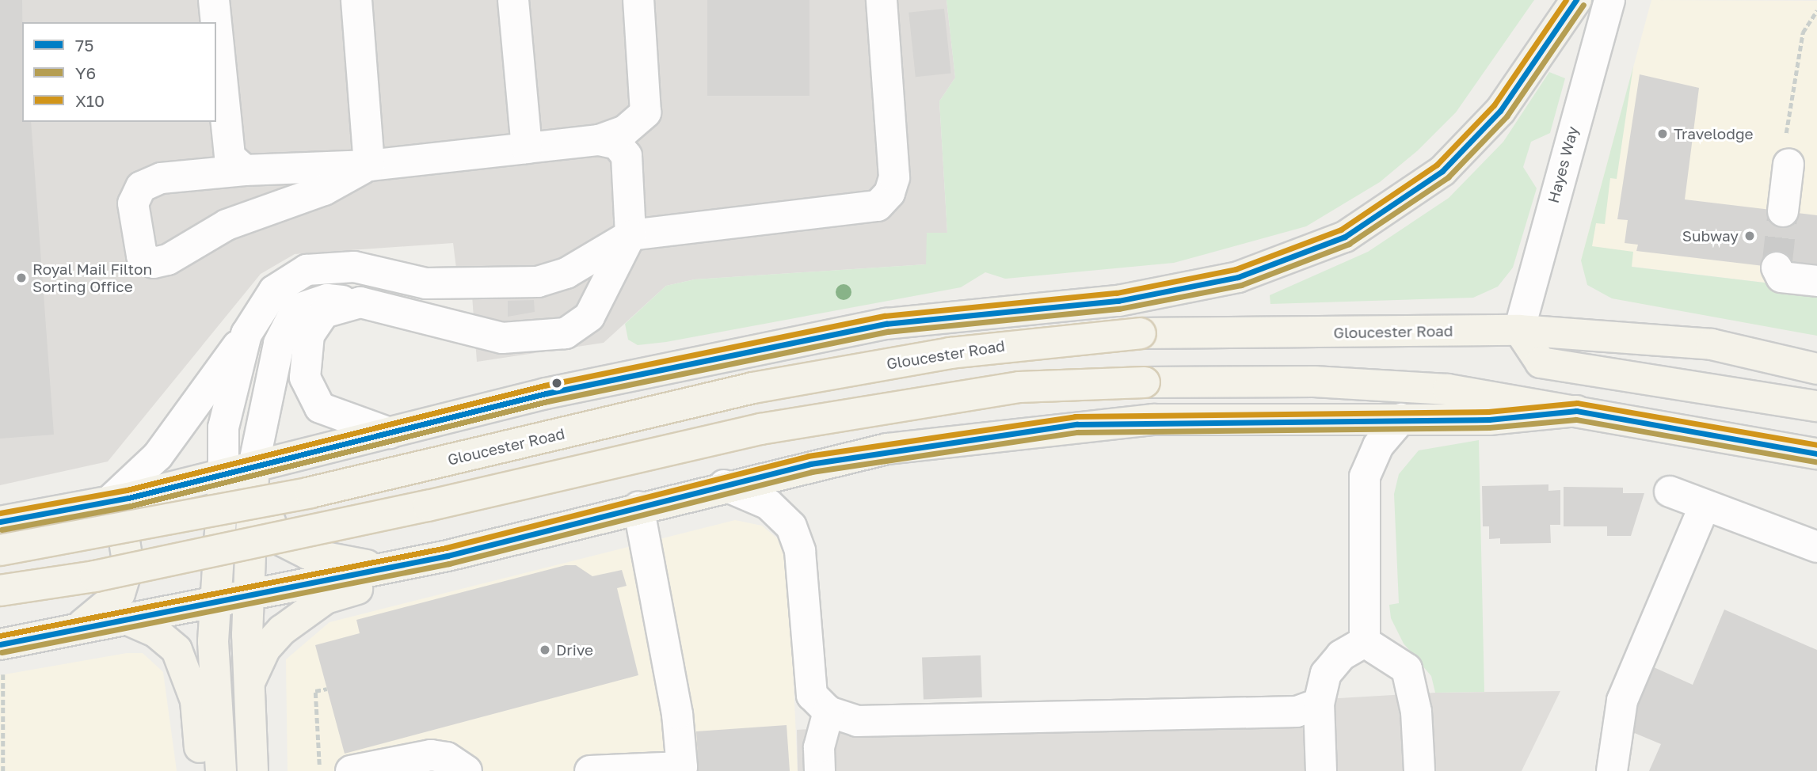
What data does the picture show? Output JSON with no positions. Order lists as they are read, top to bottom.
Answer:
{
  "streets": {
    "main road": ["Gloucester Road"],
    "street": ["Hayes Way"]
  },
  "crossings": [
    ["Hayes Way", "Gloucester Road"]
  ],
  "places": [
    "Travelodge",
    "Subway",
    "Royal Mail Filton Sorting Office",
    "Drive"
  ],
  "lines": ["transit line 75", "transit line X10", "transit line Y6"],
  "legend": ["75", "Y6", "X10"]
}
